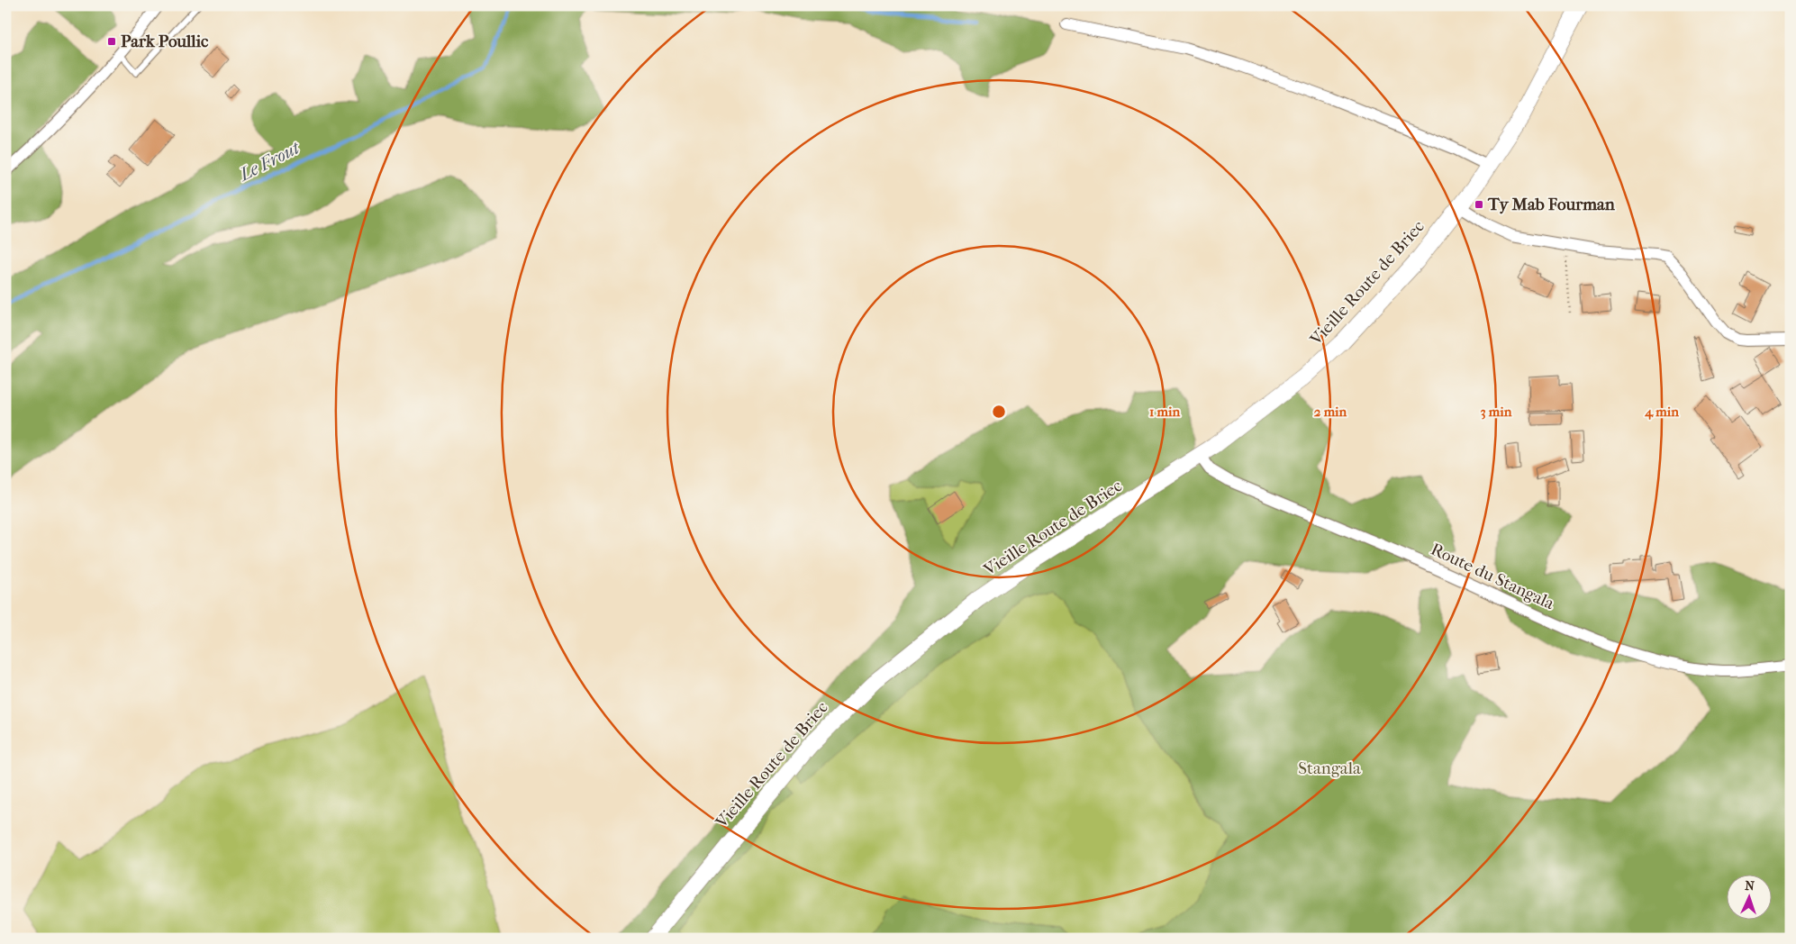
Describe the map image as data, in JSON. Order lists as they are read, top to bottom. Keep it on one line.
{"streets":{"street":["Vieille Route de Briec","Route du Stangala"]},"crossings":[["Vieille Route de Briec","Route du Stangala"]],"water":["Le Frout"],"parks":["Stangala"],"places":{"transit":["Park Poullic","Ty Mab Fourman"]},"north":"top","rings":["1 min","2 min","3 min","4 min"]}
